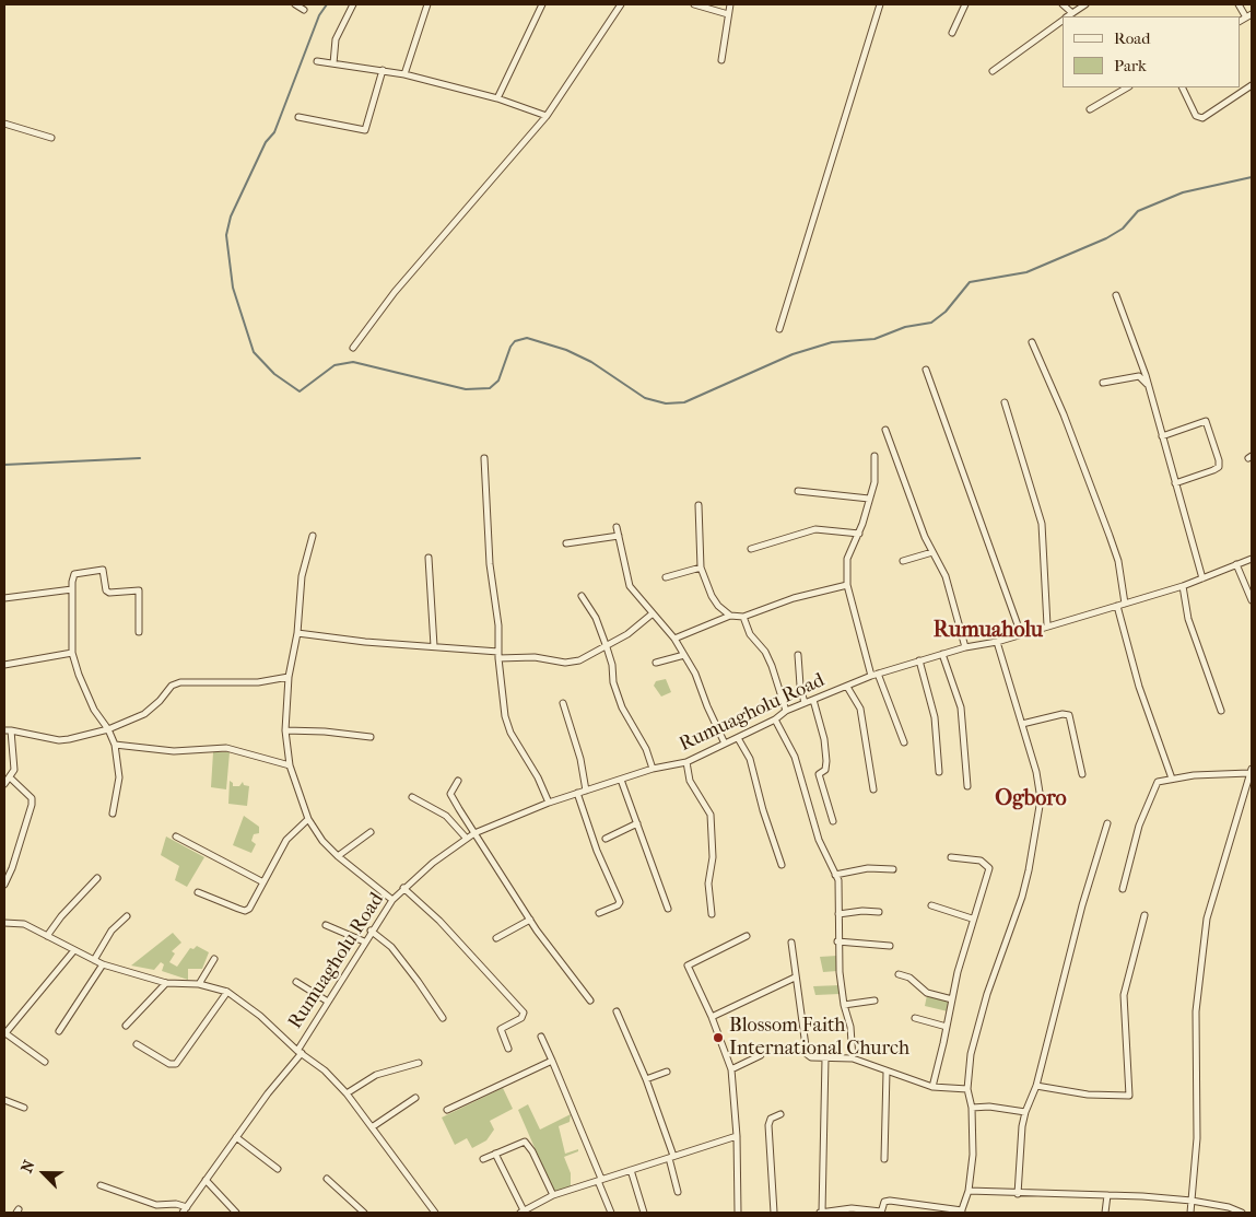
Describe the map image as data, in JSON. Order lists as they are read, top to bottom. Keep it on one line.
{"streets":{"street":["Rumuagholu Road"]},"districts":["Rumuaholu","Ogboro"],"places":["Blossom Faith International Church"],"legend":["Road","Park"],"north":"top left"}
